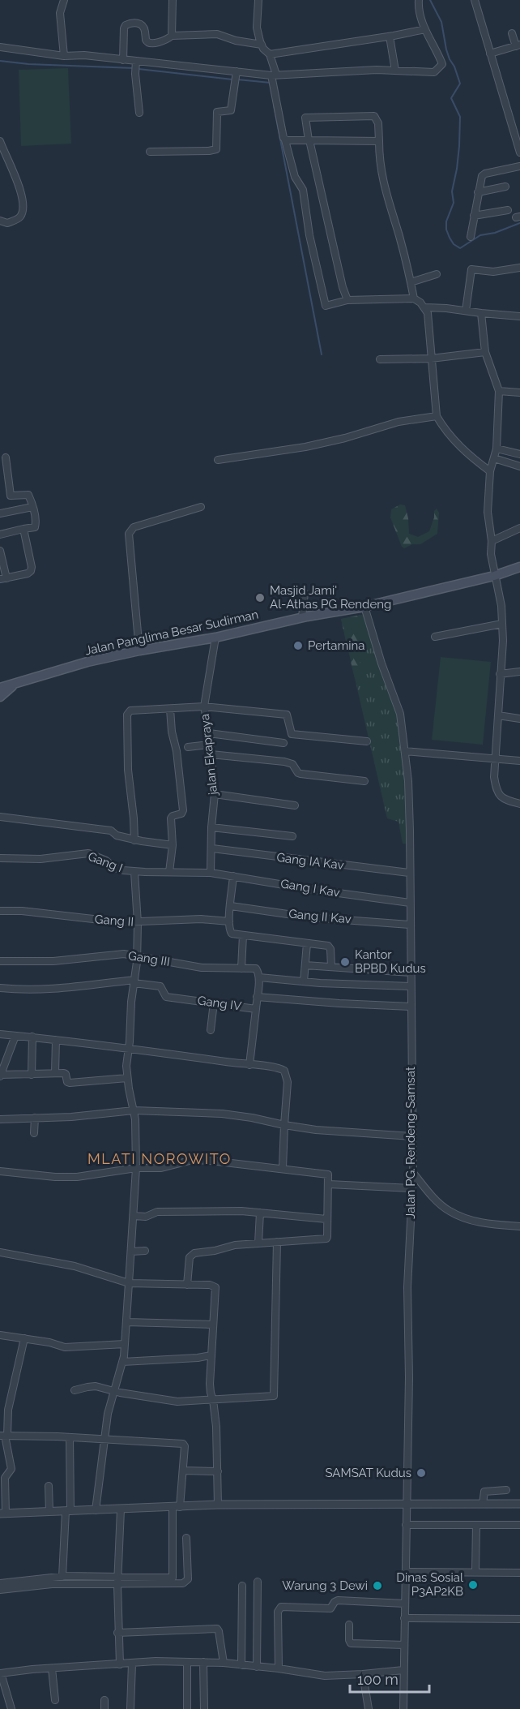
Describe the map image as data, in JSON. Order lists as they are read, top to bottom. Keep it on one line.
{"streets":{"main road":["Jalan Panglima Besar Sudirman"],"street":["jalan Ekapraya","Gang IA Kav","Gang I","Gang I Kav","Gang II Kav","Gang II","Gang III","Gang IV","Jalan PG. Rendeng-Samsat"]},"crossings":[["Jalan Panglima Besar Sudirman","jalan Ekapraya"],["Jalan Panglima Besar Sudirman","Jalan PG. Rendeng-Samsat"],["jalan Ekapraya","Gang IA Kav"],["jalan Ekapraya","Gang I"],["jalan Ekapraya","Gang I Kav"],["Gang IA Kav","Jalan PG. Rendeng-Samsat"],["Gang I","Gang I Kav"],["Gang I Kav","Jalan PG. Rendeng-Samsat"],["Gang II Kav","Jalan PG. Rendeng-Samsat"]],"districts":["MLATI NOROWITO"],"places":["Masjid Jami' Al-Athas PG Rendeng","Pertamina","Kantor BPBD Kudus","SAMSAT Kudus","Dinas Sosial P3AP2KB","Warung 3 Dewi"],"scale_bar":"100 m"}
